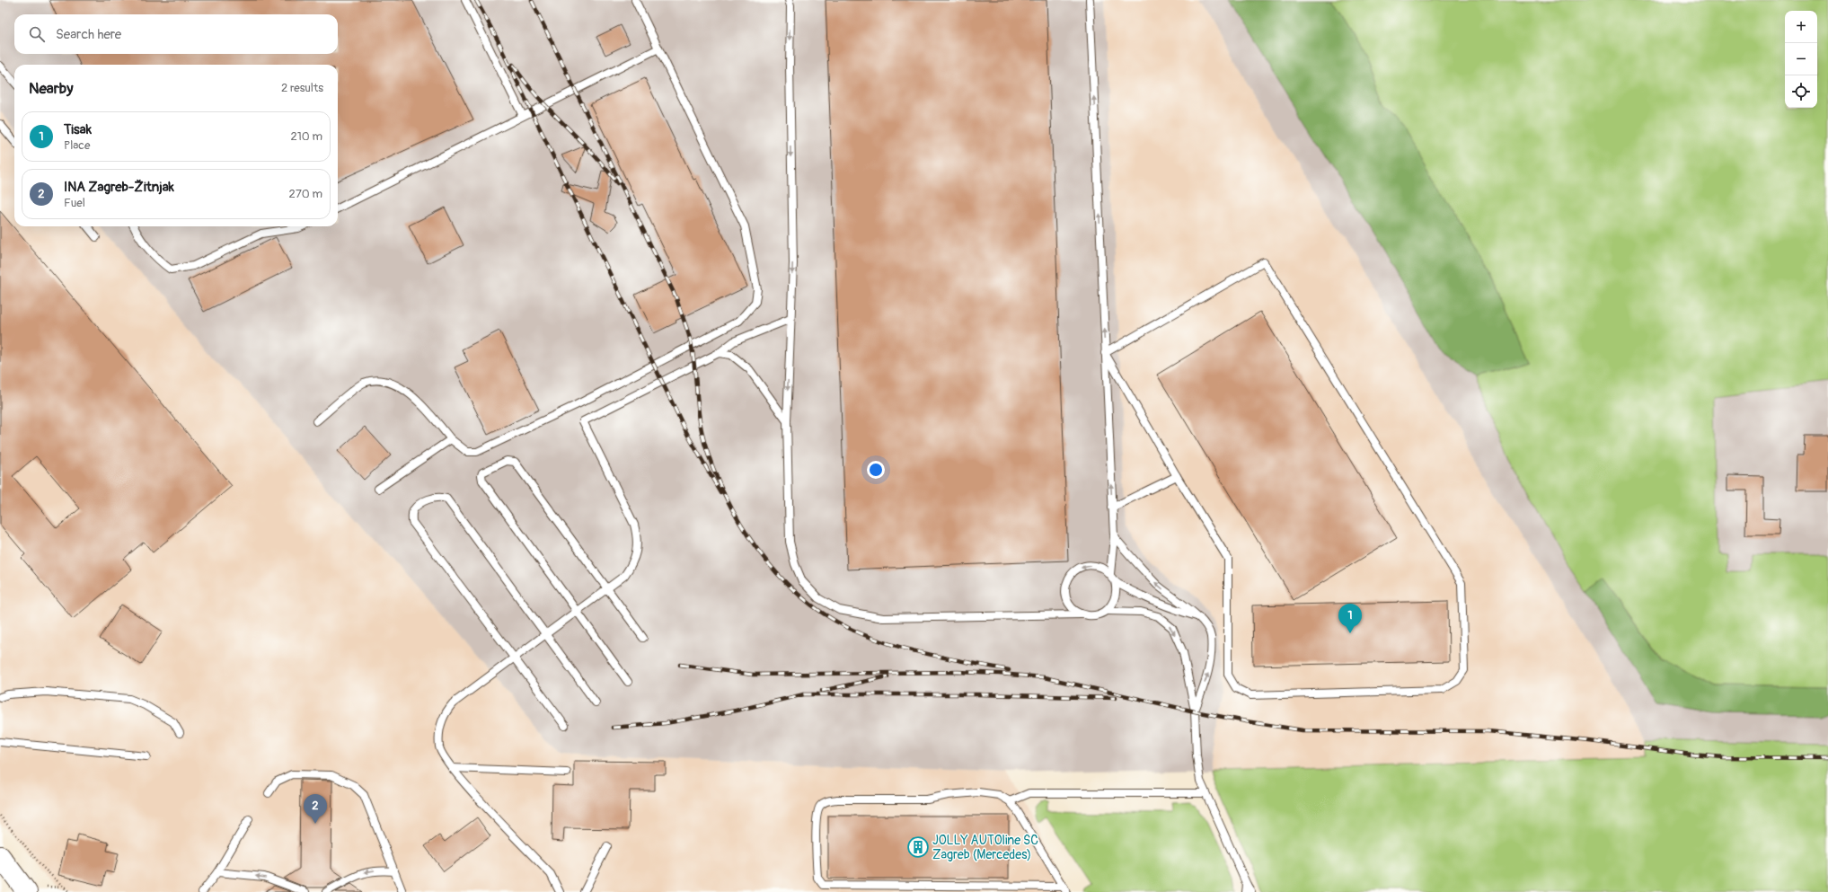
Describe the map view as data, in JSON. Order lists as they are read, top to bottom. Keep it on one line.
{"places":{"building":["JOLLY AUTOline SC Zagreb (Mercedes)"]},"page":{"map_buttons":["+","−"],"search":"Search here","heading":["Nearby","2 results"],"list":[{"mark":"1","name":"Tisak","note":"Place","value":"210 m"},{"mark":"2","name":"INA Zagreb-Žitnjak","note":"Fuel","value":"270 m"}],"pins":["1","2"]}}
